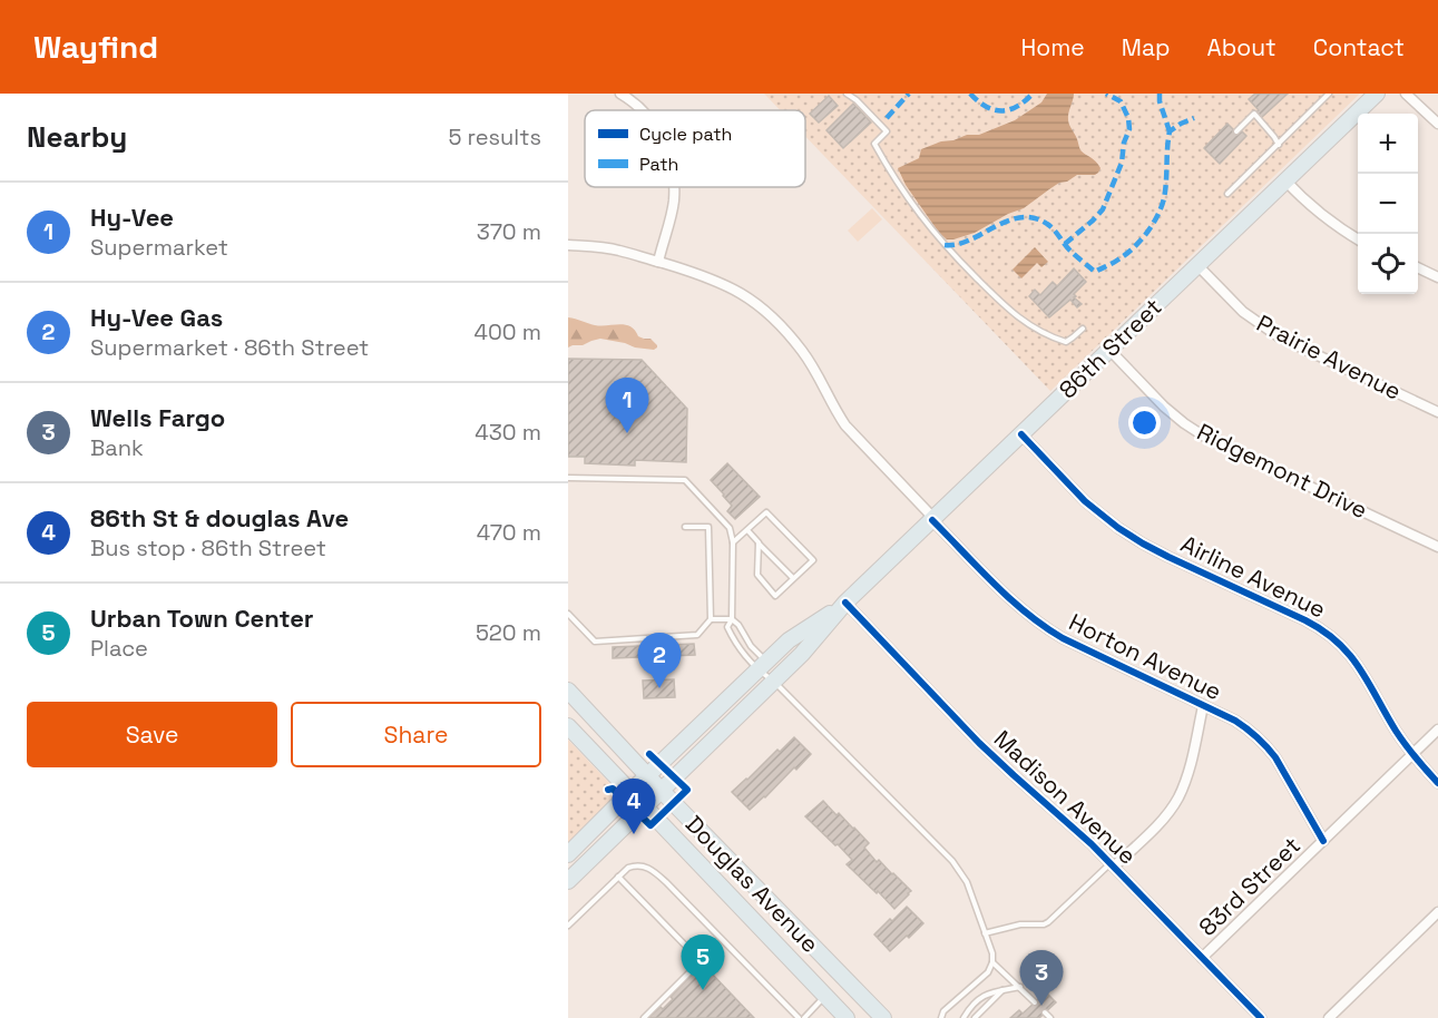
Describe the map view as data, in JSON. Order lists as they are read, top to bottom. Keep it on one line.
{"streets":{"main road":["86th Street","Douglas Avenue"],"street":["Prairie Avenue","Ridgemont Drive","Airline Avenue","Horton Avenue","Madison Avenue","83rd Street"]},"crossings":[["86th Street","Prairie Avenue"],["86th Street","Ridgemont Drive"],["86th Street","Airline Avenue"],["86th Street","Horton Avenue"],["86th Street","Madison Avenue"],["86th Street","Douglas Avenue"],["Airline Avenue","83rd Street"],["Horton Avenue","83rd Street"],["Madison Avenue","83rd Street"]],"legend":["Cycle path","Path"],"page":{"header":"Wayfind","nav":["Home","Map","About","Contact"],"heading":["Nearby","5 results"],"map_buttons":["+","−"],"list":[{"mark":"1","name":"Hy-Vee","note":"Supermarket","value":"370 m"},{"mark":"2","name":"Hy-Vee Gas","note":"Supermarket · 86th Street","value":"400 m"},{"mark":"3","name":"Wells Fargo","note":"Bank","value":"430 m"},{"mark":"4","name":"86th St & douglas Ave","note":"Bus stop · 86th Street","value":"470 m"},{"mark":"5","name":"Urban Town Center","note":"Place","value":"520 m"}],"pins":["1","2","4","5","3"],"buttons":["Save","Share"]}}
